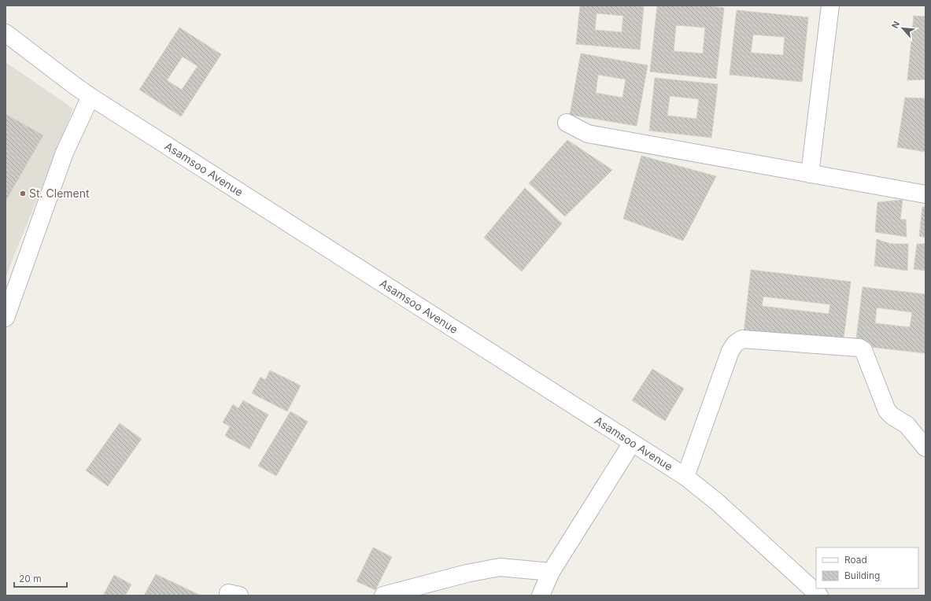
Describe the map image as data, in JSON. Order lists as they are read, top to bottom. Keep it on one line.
{"streets":{"street":["Asamsoo Avenue"]},"places":["St. Clement"],"legend":["Road","Building"],"scale_bar":"20 m","north":"top left"}
